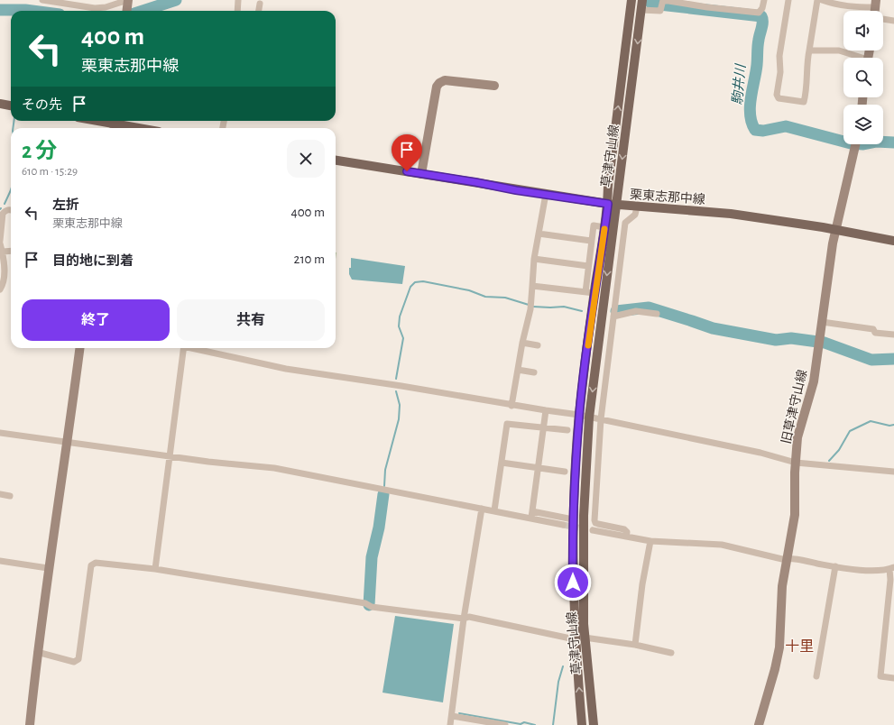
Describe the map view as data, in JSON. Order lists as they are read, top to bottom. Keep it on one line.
{"streets":{"main road":["草津守山線","栗東志那中線"],"street":["旧草津守山線"]},"crossings":[["草津守山線","栗東志那中線"],["栗東志那中線","旧草津守山線"]],"districts":["十里"],"water":["駒井川"],"page":{"turn":["400 m","栗東志那中線"],"then":"その先","heading":["2 分","610 m · 15:29"],"list":[{"name":"左折","note":"栗東志那中線","value":"400 m"},{"name":"目的地に到着","value":"210 m"}],"buttons":["終了","共有"]}}
